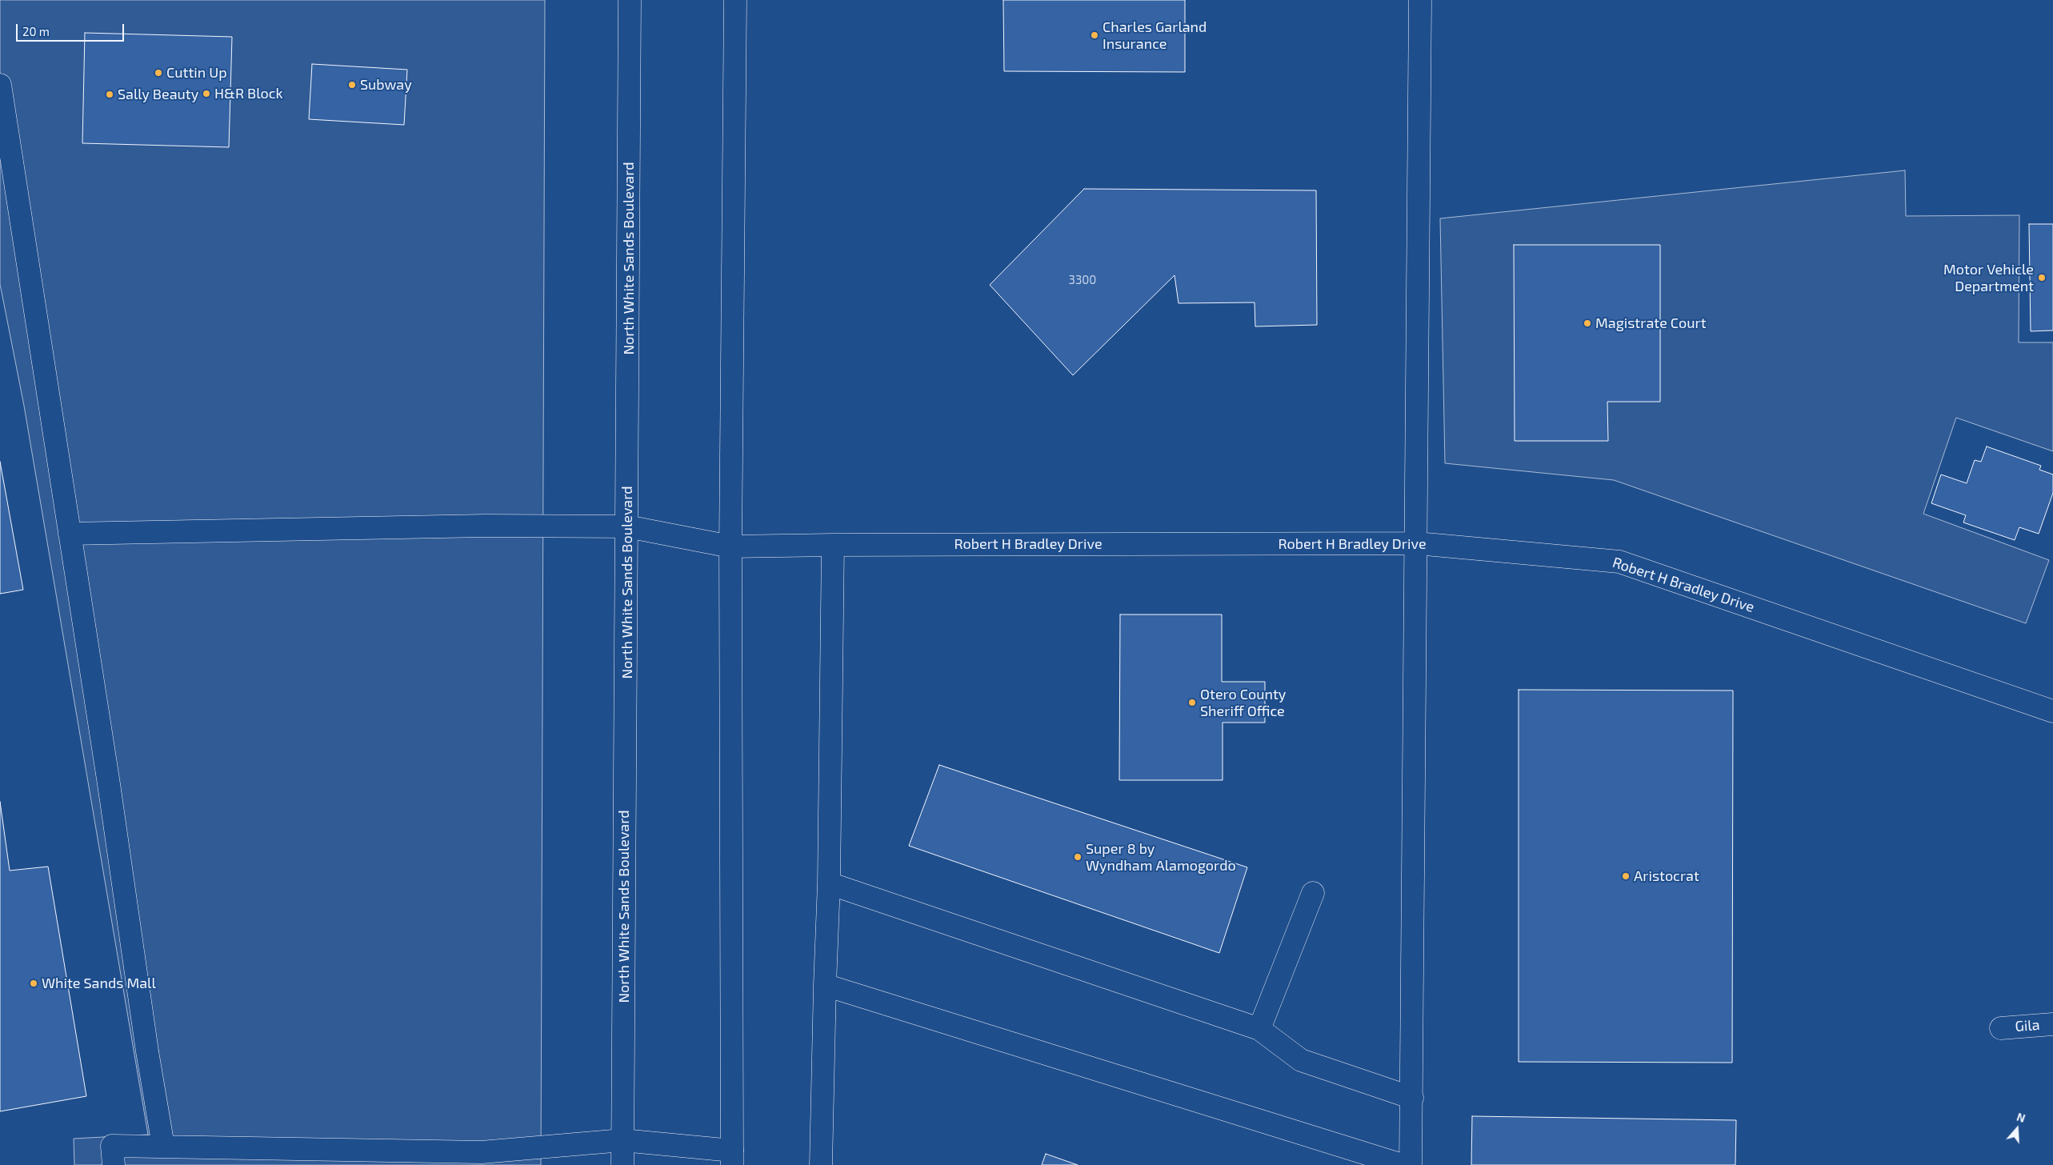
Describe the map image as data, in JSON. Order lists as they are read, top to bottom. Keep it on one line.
{"streets":{"main road":["North White Sands Boulevard","Robert H Bradley Drive","Gila"]},"crossings":[["North White Sands Boulevard","Robert H Bradley Drive"]],"places":["Charles Garland Insurance","Cuttin Up","Subway","H&R Block","Sally Beauty","Motor Vehicle Department","Magistrate Court","Otero County Sheriff Office","Super 8 by Wyndham Alamogordo","Aristocrat","White Sands Mall"],"house_numbers":["3300"],"scale_bar":"20 m","north":"top"}
